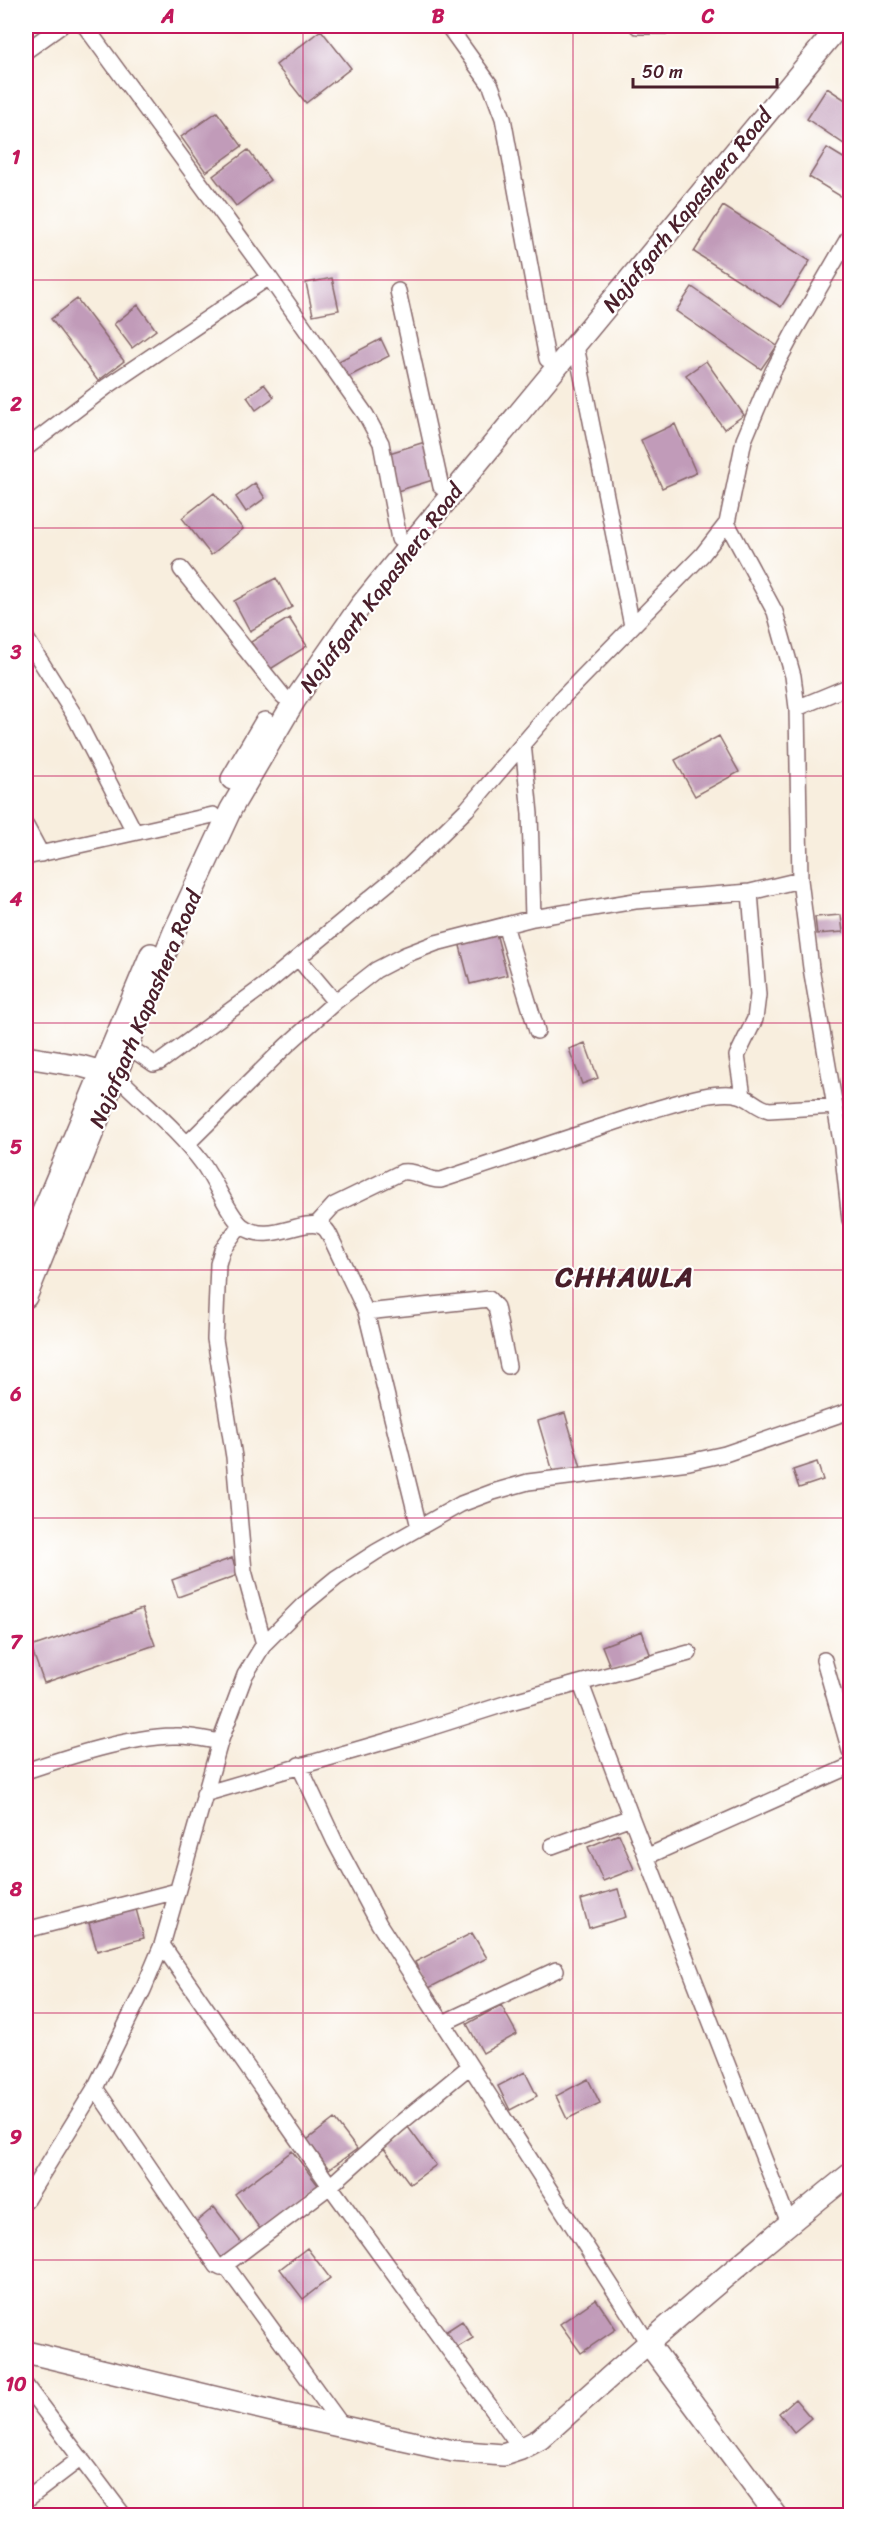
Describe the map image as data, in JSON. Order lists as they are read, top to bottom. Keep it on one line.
{"streets":{"main road":["Najafgarh Kapashera Road"]},"districts":["CHHAWLA"],"scale_bar":"50 m","grid":{"columns":["A","B","C"],"rows":["1","2","3","4","5","6","7","8","9","10"]}}
